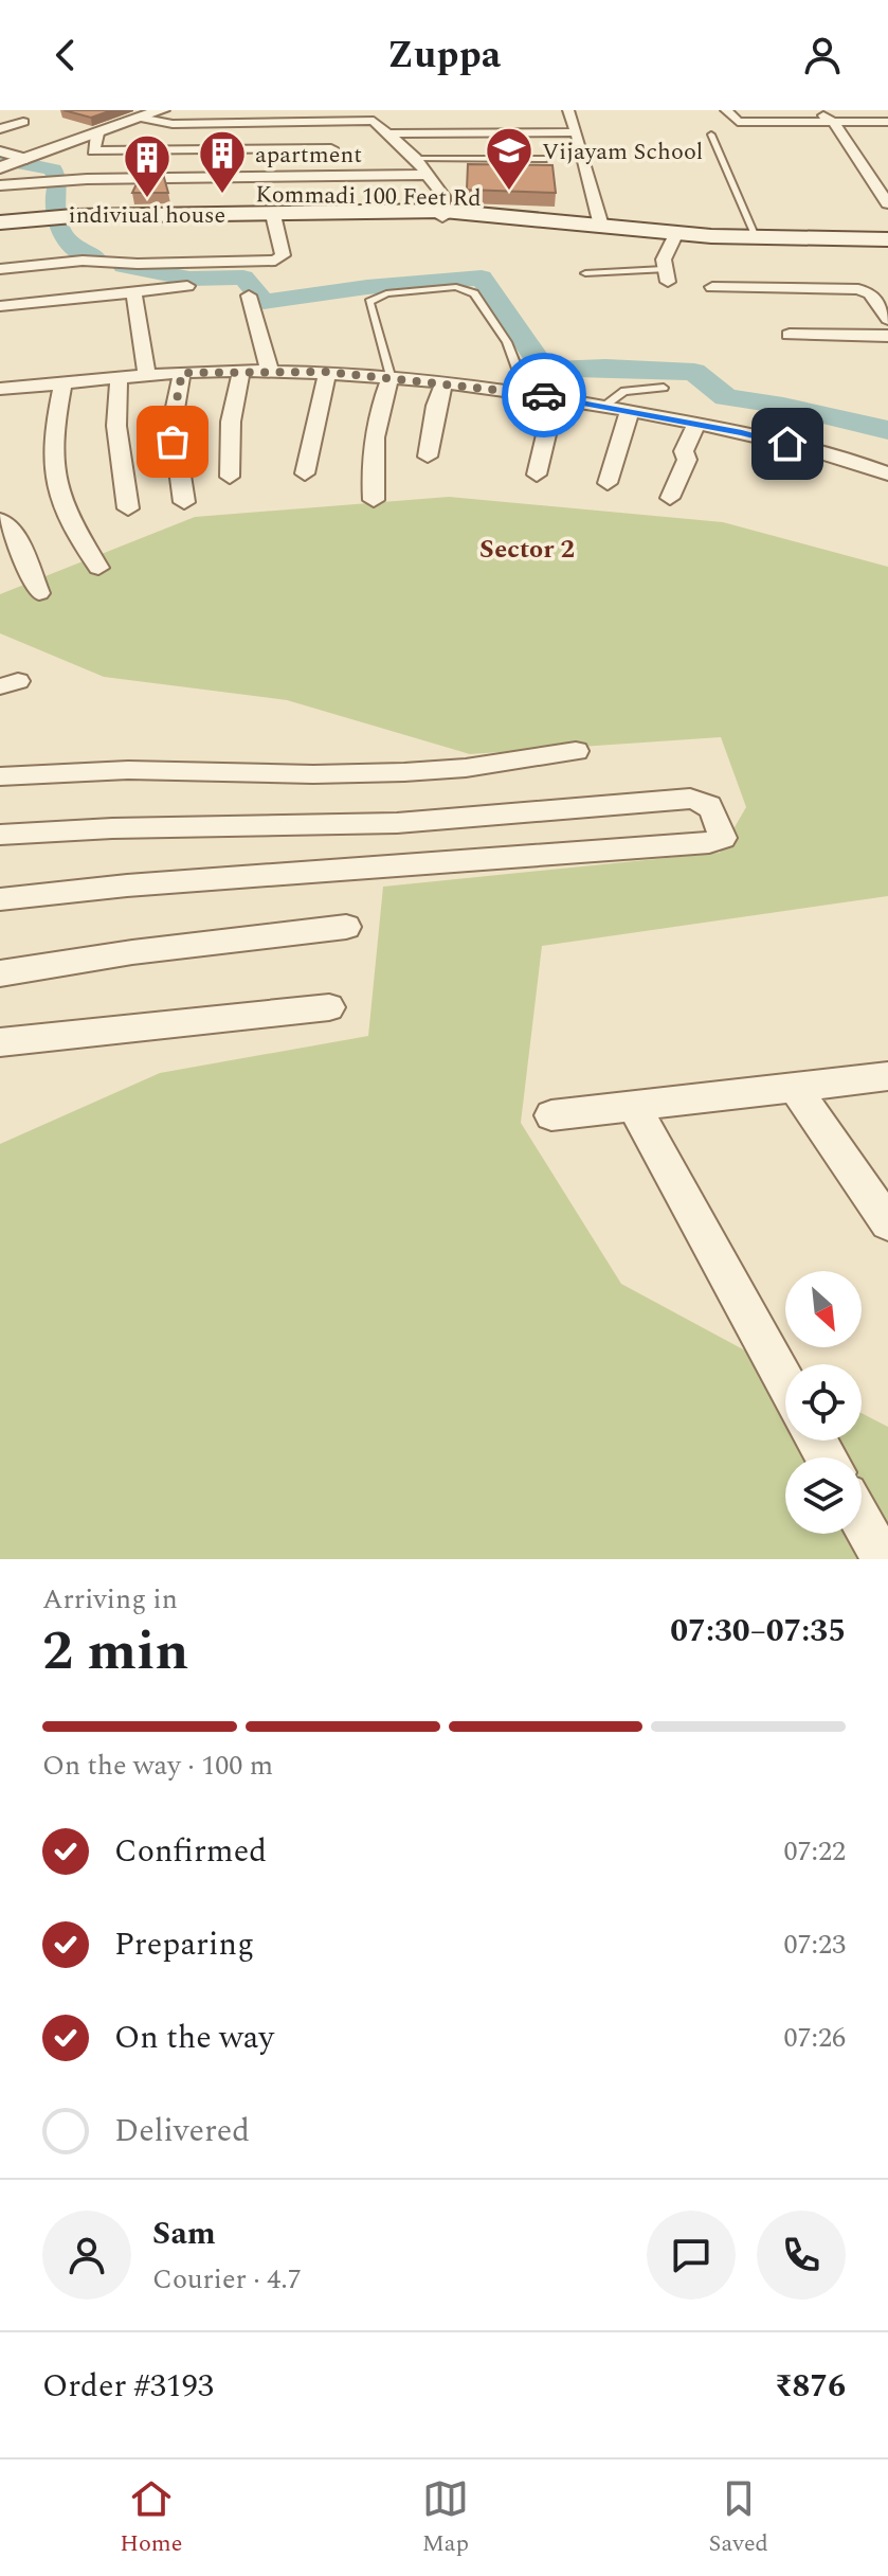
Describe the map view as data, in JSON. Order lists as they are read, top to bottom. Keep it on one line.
{"streets":{"main road":["Kommadi 100 Feet Rd"]},"districts":["Sector 2"],"places":{"school or university":["Vijayam School"],"building":["apartment","indiviual house"]},"north":"bottom right","page":{"header":"Zuppa","heading":["2 min","Arriving in","07:30–07:35"],"panel":["Sam","Courier · 4.7","Order #3193","₹876"],"bar":"On the way · 100 m","list":[["Confirmed","07:22"],["Preparing","07:23"],["On the way","07:26"],"Delivered"],"tabs":["Home","Map","Saved"]}}
